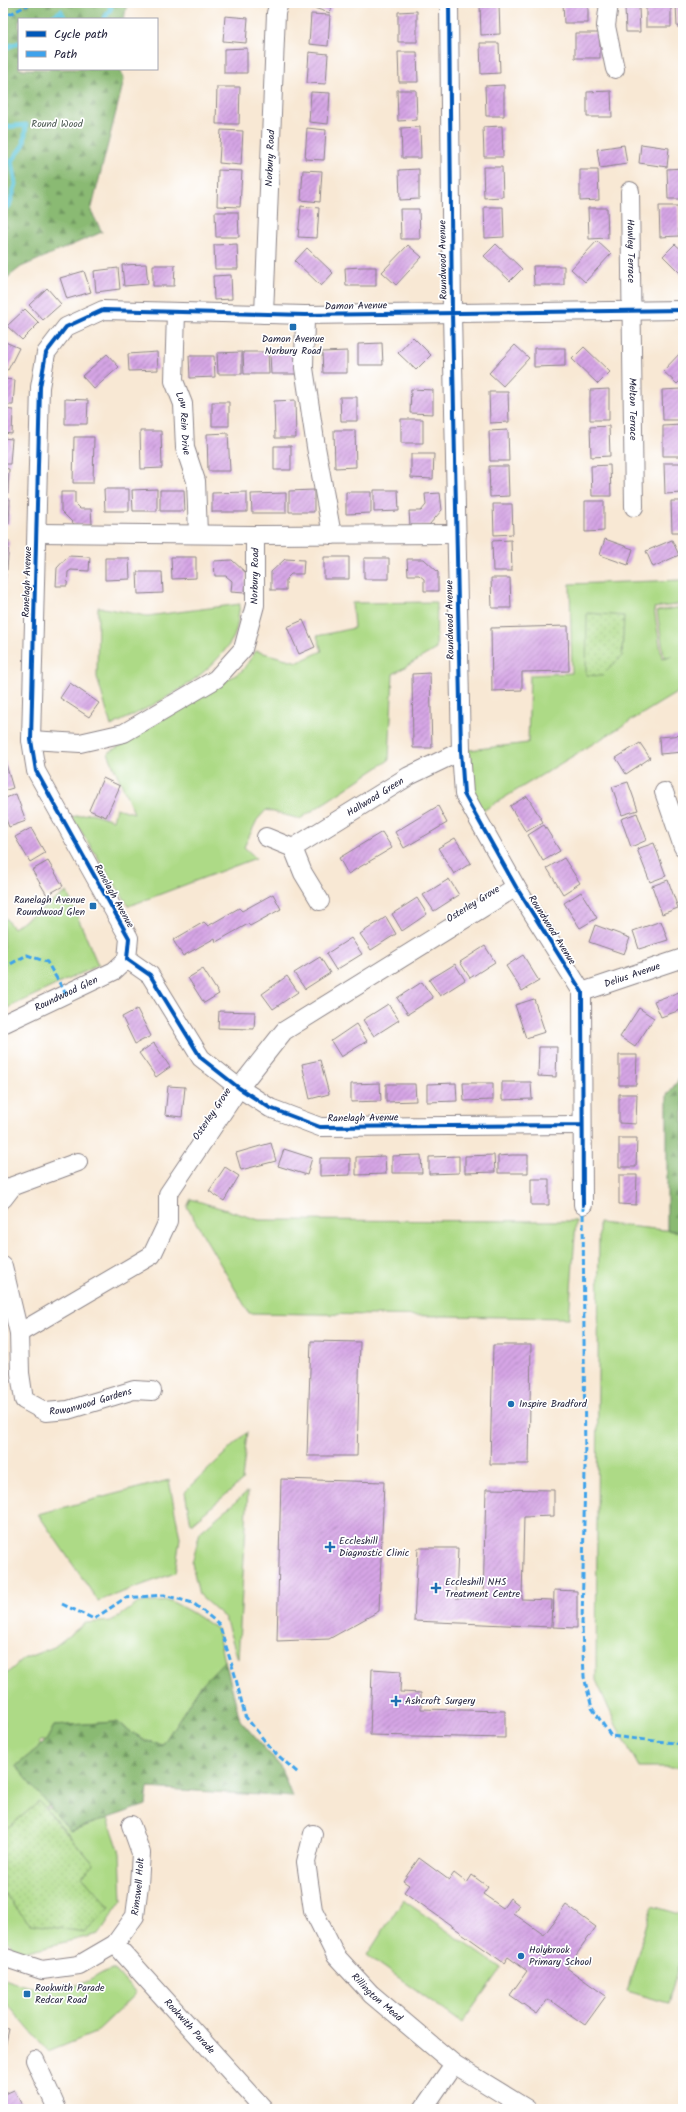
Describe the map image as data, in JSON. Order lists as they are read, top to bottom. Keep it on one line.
{"streets":{"street":["Norbury Road","Hawley Terrace","Roundwood Avenue","Damon Avenue","Melton Terrace","Low Rein Drive","Ranelagh Avenue","Hallwood Green","Osterley Grove","Delius Avenue","Roundwood Glen","Rowanwood Gardens","Rimswell Holt","Rillington Mead","Rookwith Parade"]},"crossings":[["Norbury Road","Roundwood Avenue"],["Norbury Road","Damon Avenue"],["Norbury Road","Ranelagh Avenue"],["Hawley Terrace","Damon Avenue"],["Hawley Terrace","Melton Terrace"],["Roundwood Avenue","Damon Avenue"],["Roundwood Avenue","Hallwood Green"],["Roundwood Avenue","Osterley Grove"],["Roundwood Avenue","Delius Avenue"],["Damon Avenue","Melton Terrace"],["Damon Avenue","Low Rein Drive"],["Damon Avenue","Ranelagh Avenue"],["Low Rein Drive","Ranelagh Avenue"],["Ranelagh Avenue","Osterley Grove"],["Ranelagh Avenue","Roundwood Glen"],["Osterley Grove","Rowanwood Gardens"],["Rimswell Holt","Rookwith Parade"]],"parks":["Round Wood"],"places":{"transit":["Damon Avenue Norbury Road","Ranelagh Avenue Roundwood Glen","Rookwith Parade Redcar Road"],"other":["Inspire Bradford","Holybrook Primary School"],"health":["Eccleshill Diagnostic Clinic","Eccleshill NHS Treatment Centre","Ashcroft Surgery"]},"legend":["Cycle path","Path"]}
